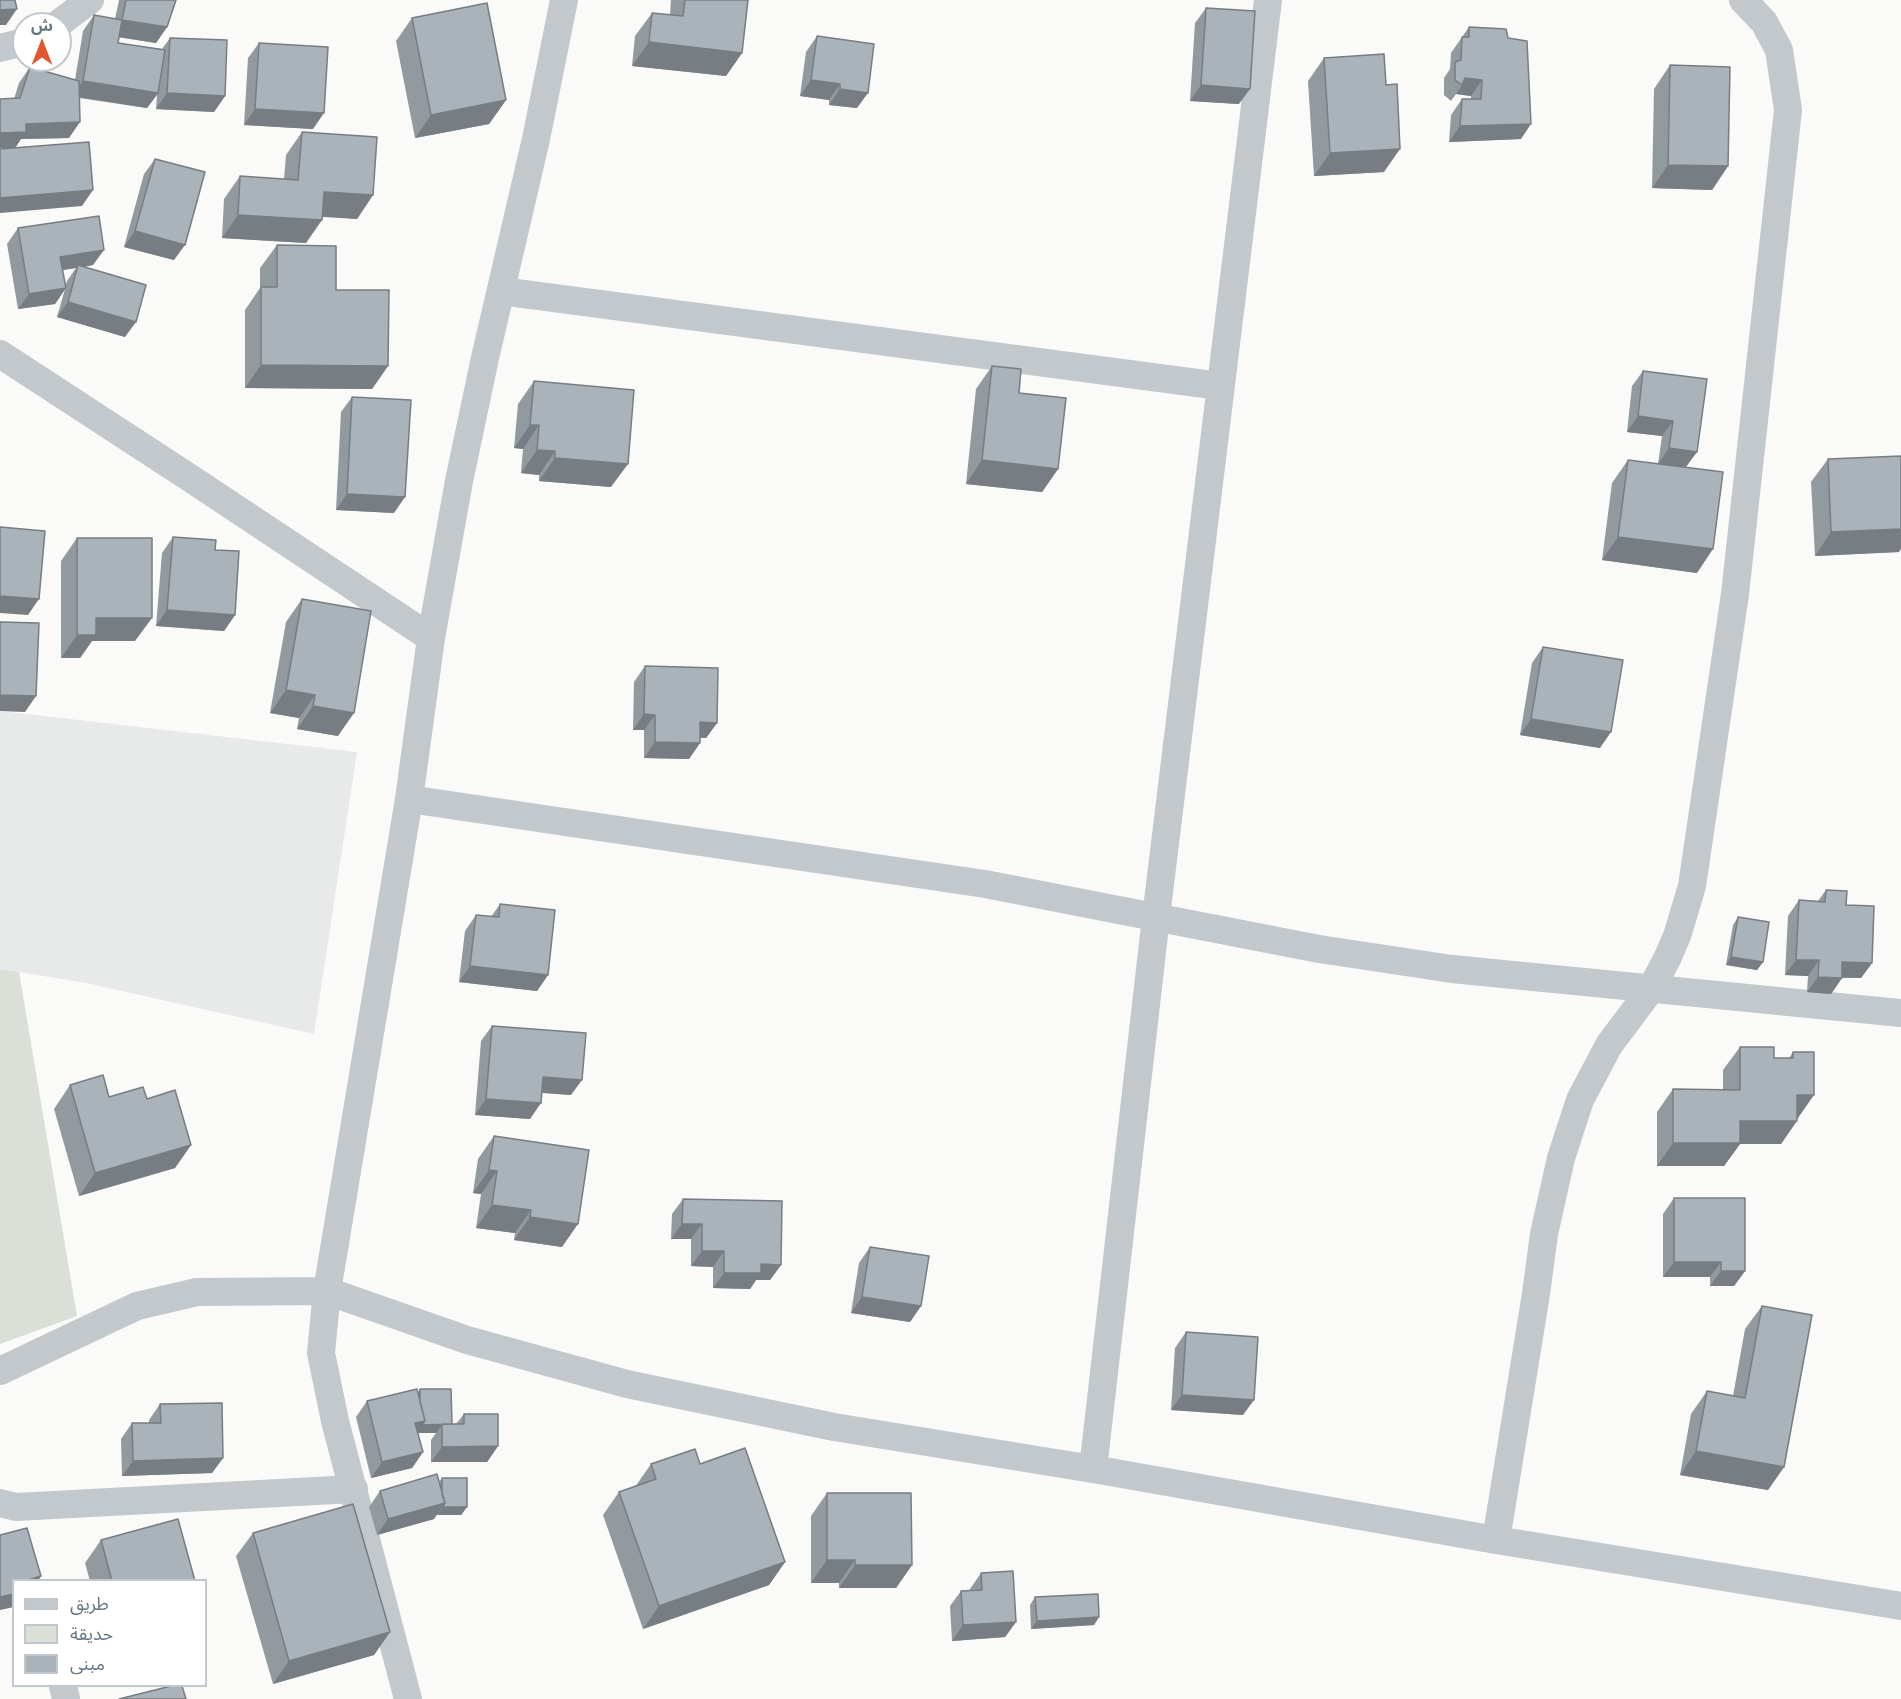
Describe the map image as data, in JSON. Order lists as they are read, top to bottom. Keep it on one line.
{"legend":["طريق","حديقة","مبنى"],"north":"top"}
